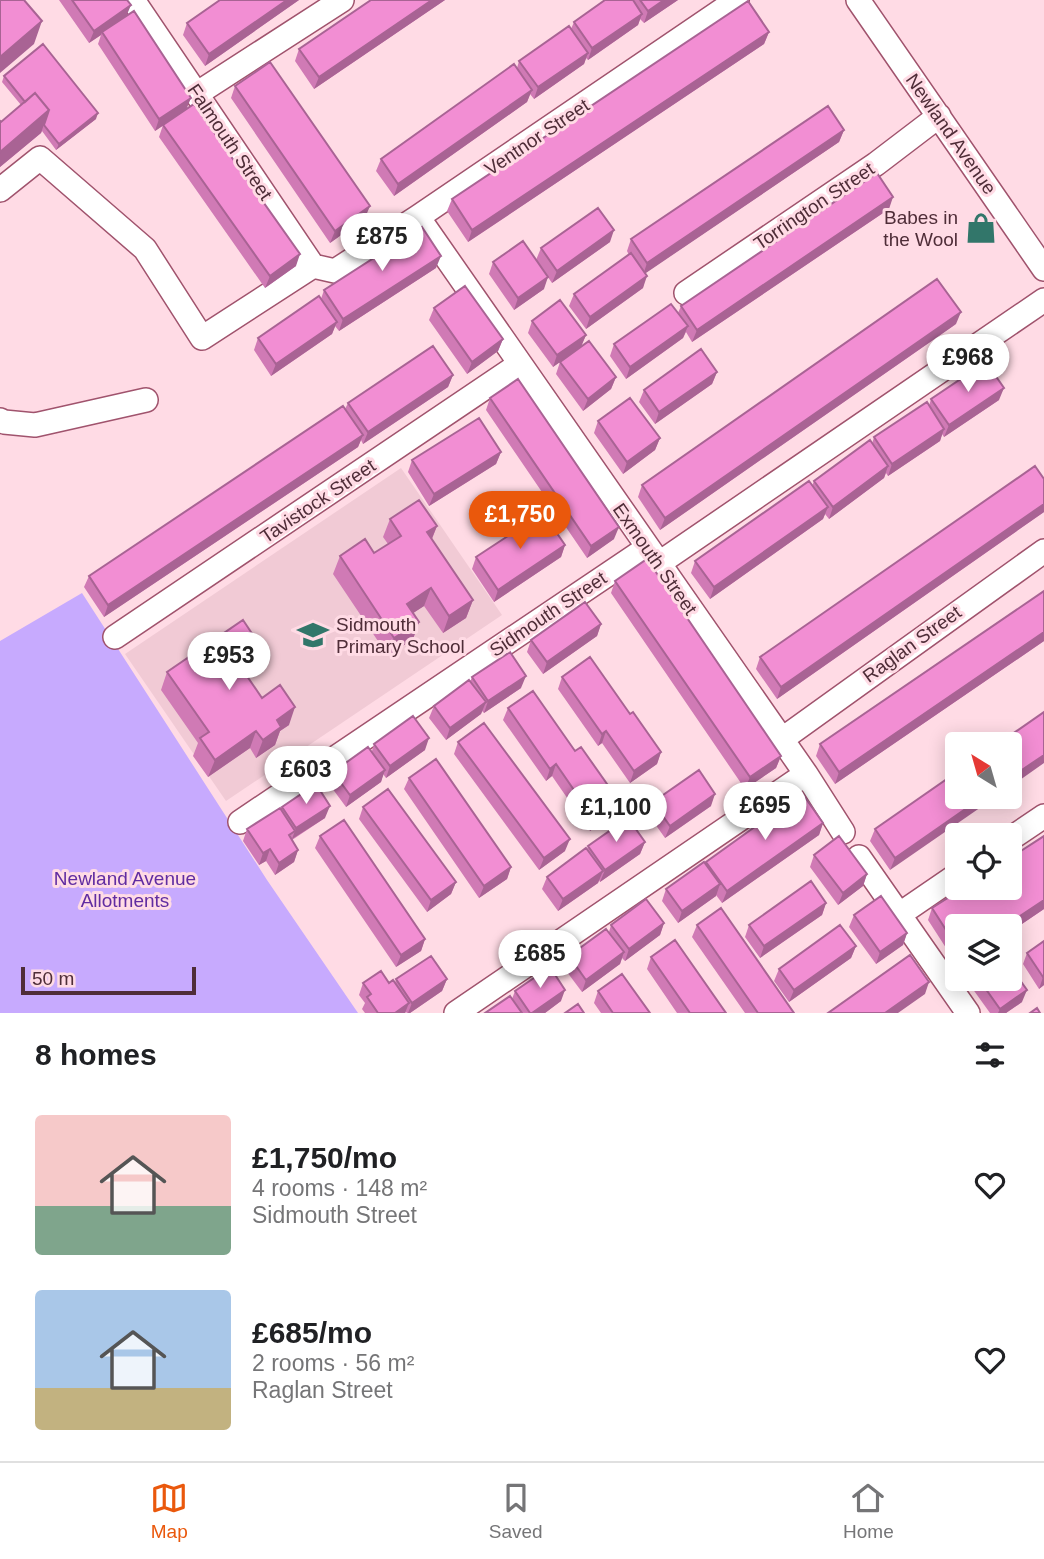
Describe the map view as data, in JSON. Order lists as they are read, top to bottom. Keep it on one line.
{"streets":{"street":["Newland Avenue","Ventnor Street","Falmouth Street","Torrington Street","Tavistock Street","Exmouth Street","Sidmouth Street","Raglan Street"]},"crossings":[["Newland Avenue","Torrington Street"],["Ventnor Street","Falmouth Street"],["Ventnor Street","Exmouth Street"],["Tavistock Street","Exmouth Street"],["Exmouth Street","Sidmouth Street"],["Exmouth Street","Raglan Street"]],"parks":["Newland Avenue Allotments"],"places":{"shop":["Babes in the Wool"],"school or university":["Sidmouth Primary School"]},"scale_bar":"50 m","north":"top left","page":{"price":["£875","£968","£1,750","£953","£603","£695","£1,100","£685"],"scale":"50 m","heading":"8 homes","list":[{"name":"£1,750/mo","note":"4 rooms · 148 m² · Sidmouth Street"},{"name":"£685/mo","note":"2 rooms · 56 m² · Raglan Street"}],"tabs":["Map","Saved","Home"]}}
